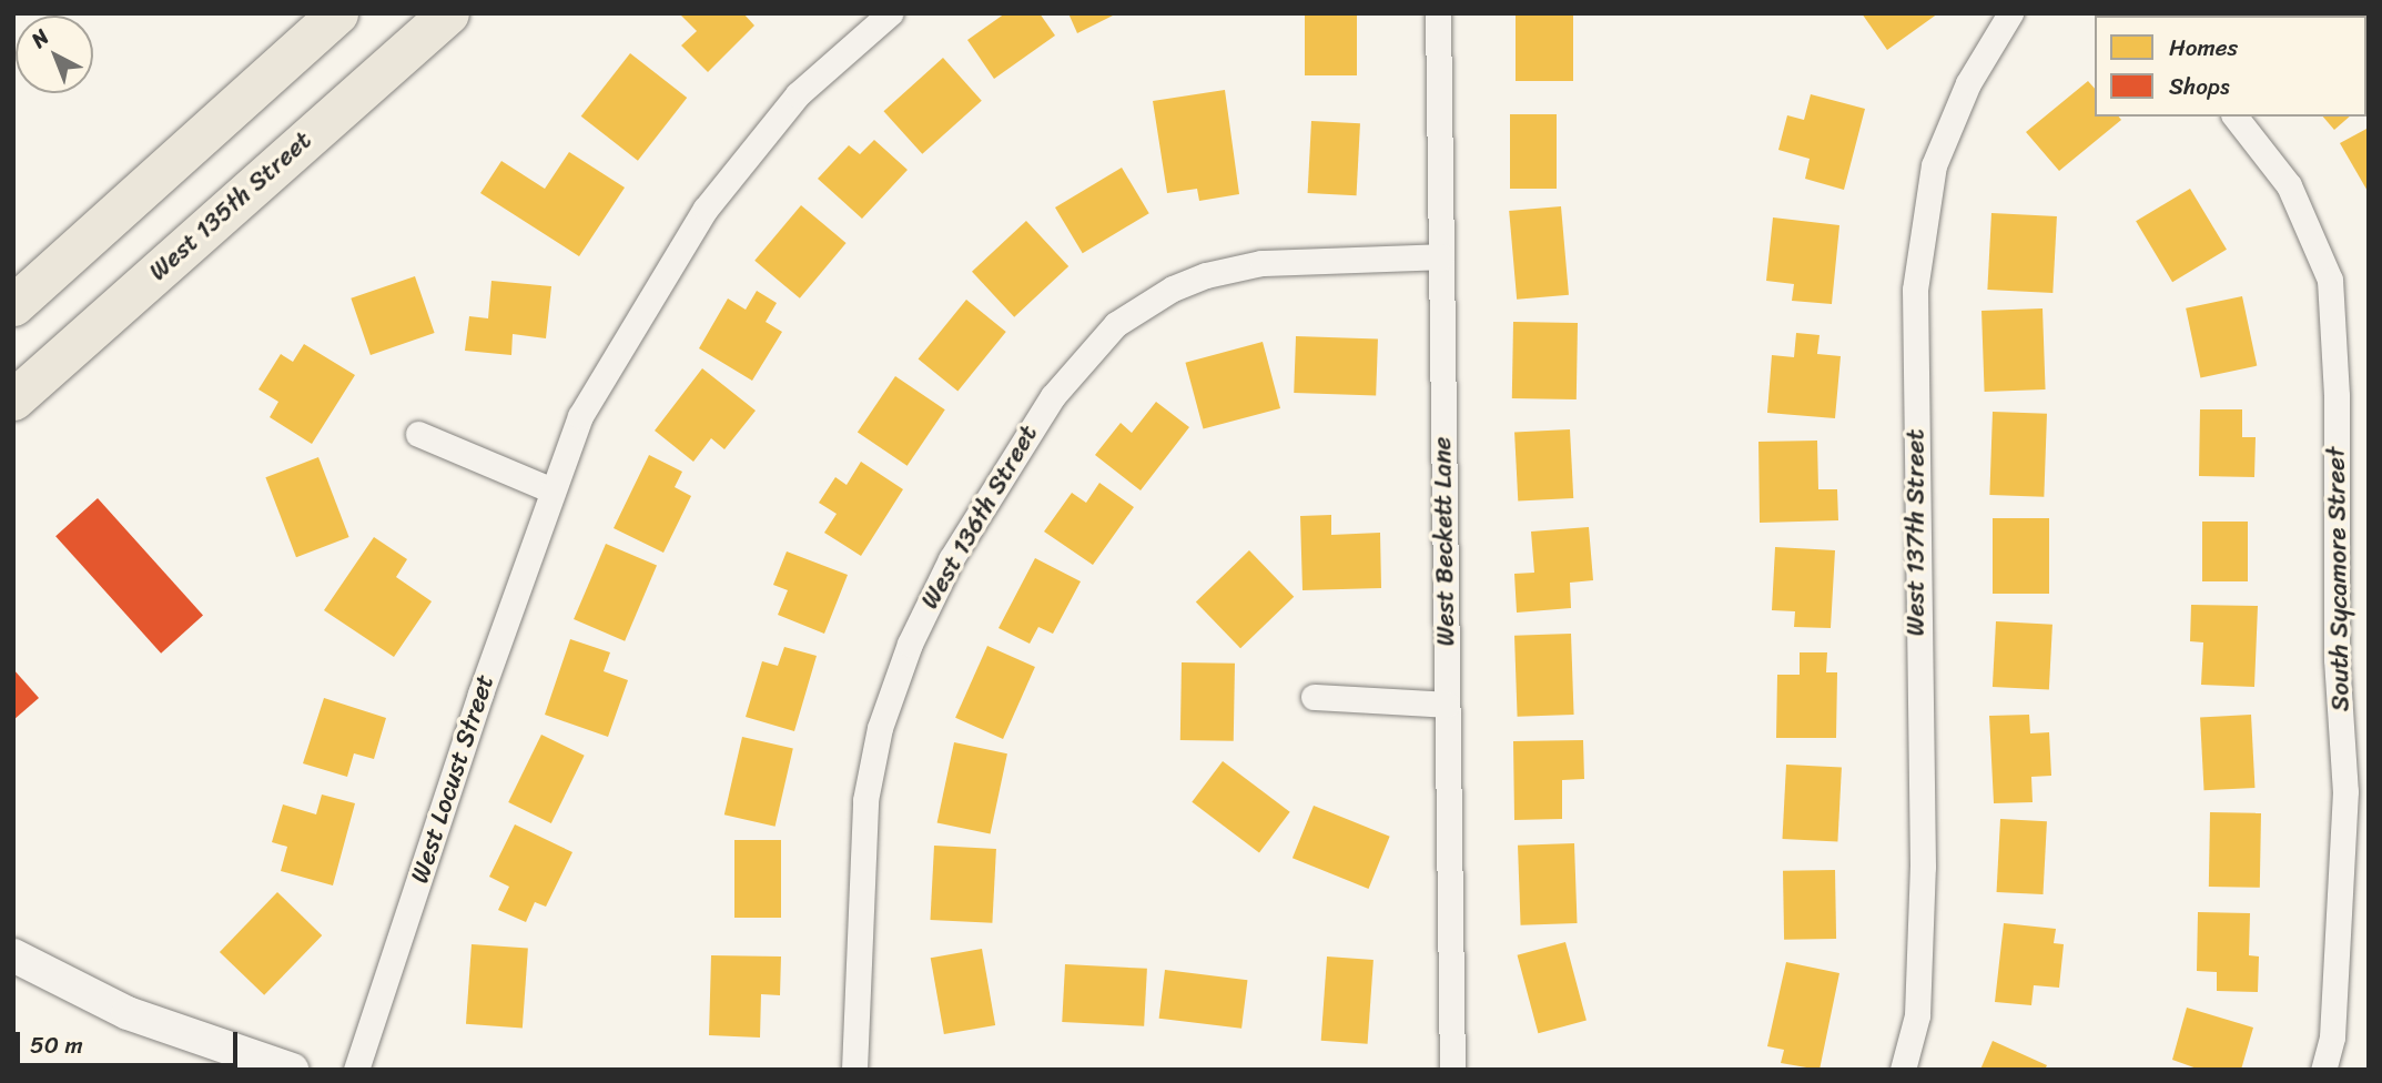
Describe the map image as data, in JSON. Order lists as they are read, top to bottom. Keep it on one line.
{"streets":{"main road":["West 135th Street"],"street":["West 136th Street","West 137th Street","West Beckett Lane","South Sycamore Street","West Locust Street"]},"crossings":[["West 136th Street","West Beckett Lane"]],"legend":["Homes","Shops"],"scale_bar":"50 m","north":"top left"}
